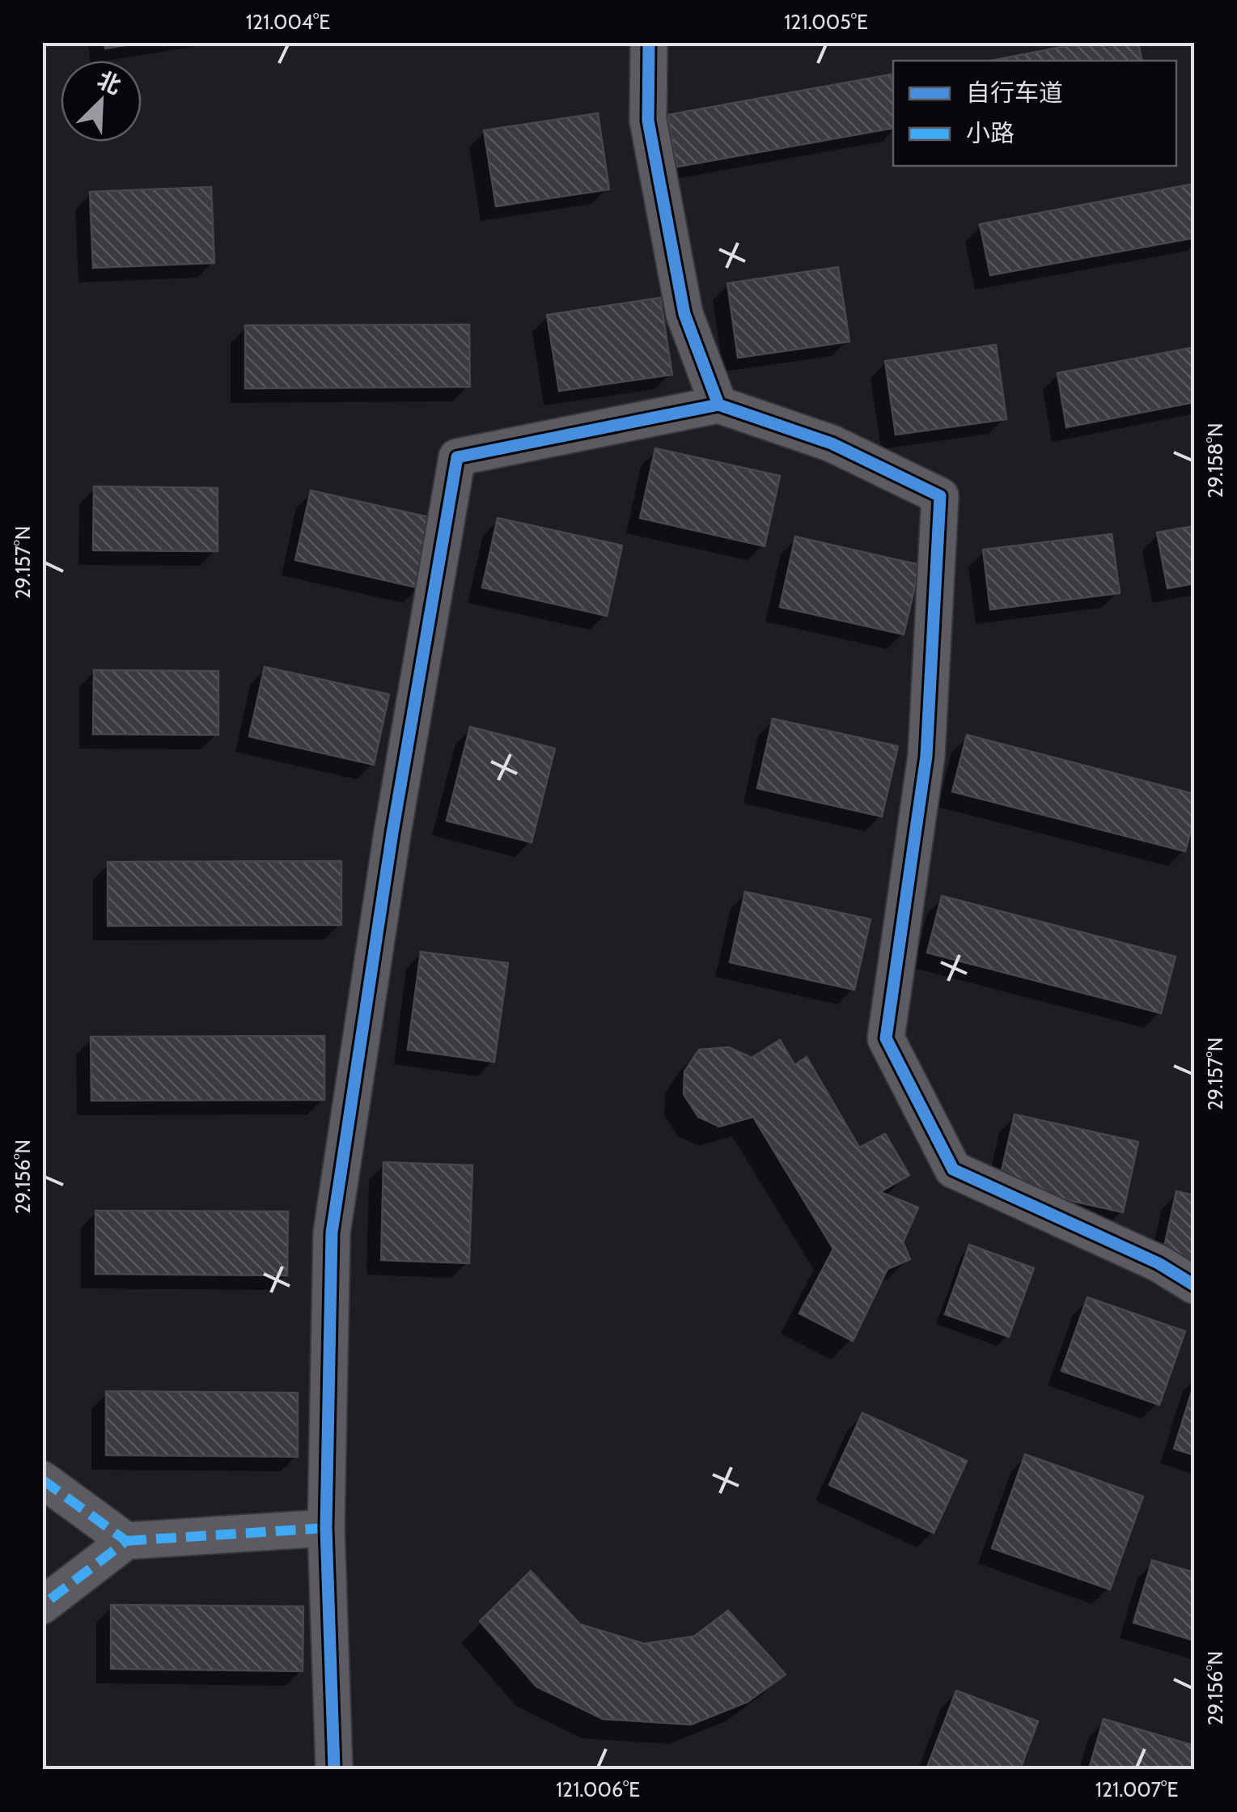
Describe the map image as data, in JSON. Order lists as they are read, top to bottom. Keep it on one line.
{"legend":["自行车道","小路"],"north":"top right","coordinates":["121.004°E","121.005°E","29.158°N","29.157°N","29.156°N","121.006°E","121.007°E"]}
